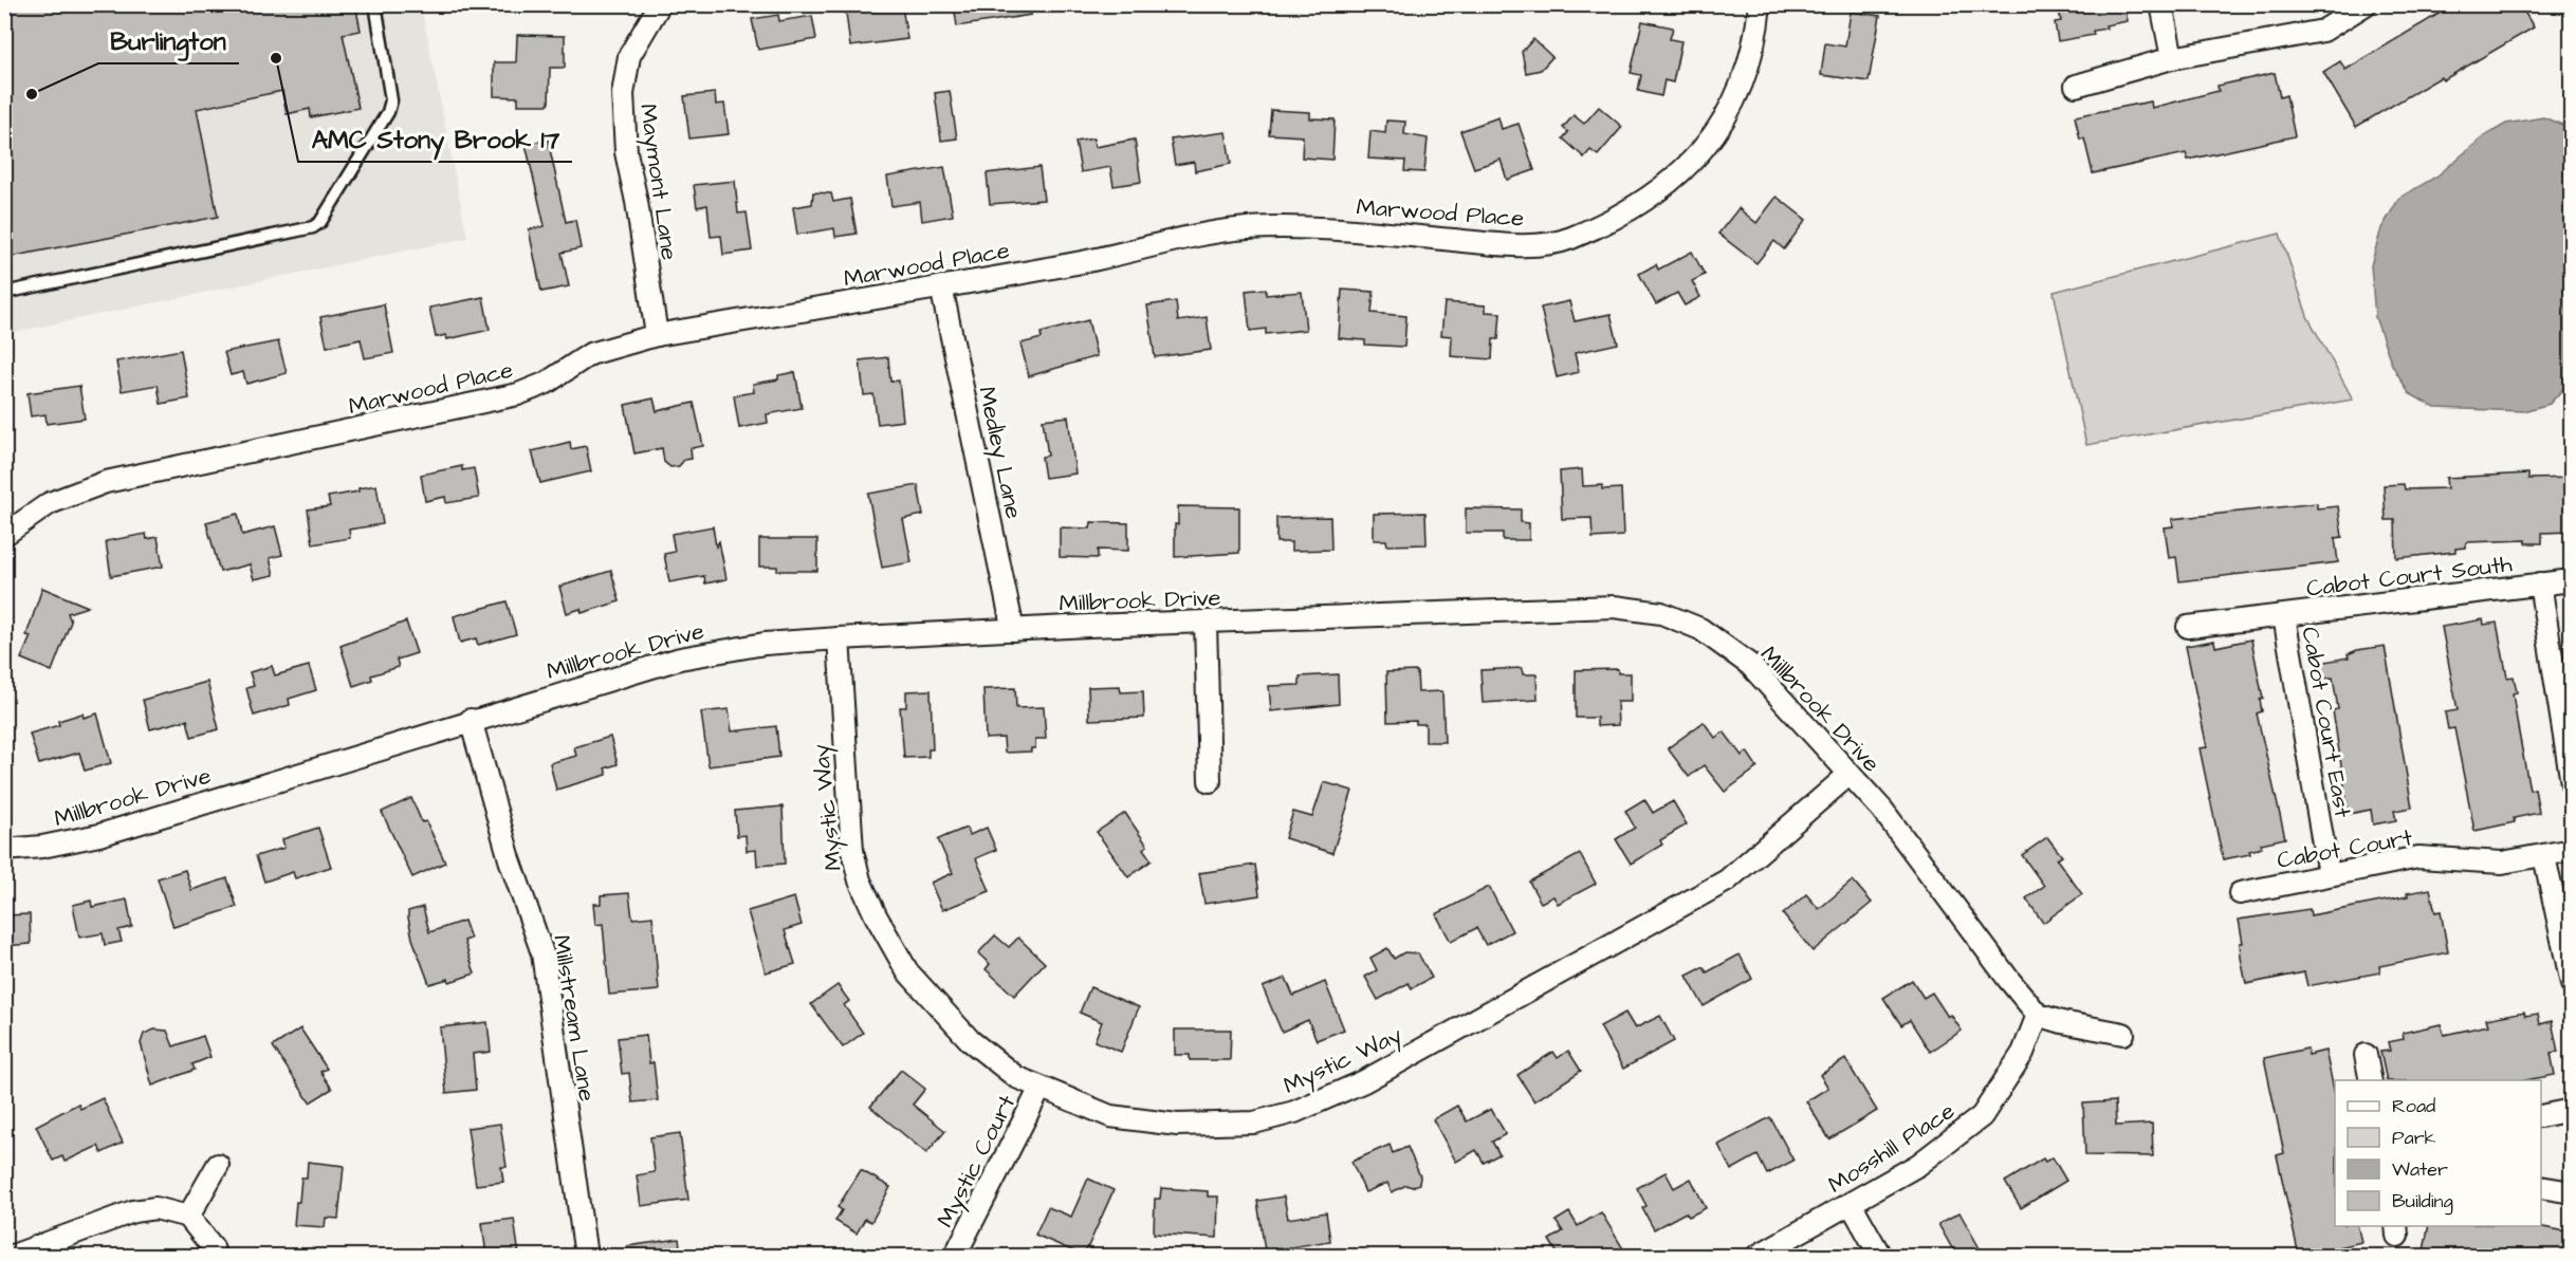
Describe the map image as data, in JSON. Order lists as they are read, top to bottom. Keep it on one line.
{"streets":{"street":["Maymont Lane","Marwood Place","Medley Lane","Cabot Court South","Millbrook Drive","Cabot Court East","Mystic Way","Cabot Court","Millstream Lane","Mosshill Place","Mystic Court"]},"crossings":[["Maymont Lane","Marwood Place"],["Marwood Place","Medley Lane"],["Medley Lane","Millbrook Drive"],["Cabot Court South","Cabot Court East"],["Millbrook Drive","Mystic Way"],["Millbrook Drive","Millstream Lane"],["Millbrook Drive","Mosshill Place"],["Cabot Court East","Cabot Court"],["Mystic Way","Mystic Court"]],"places":["AMC Stony Brook 17","Burlington"],"legend":["Road","Park","Water","Building"]}
